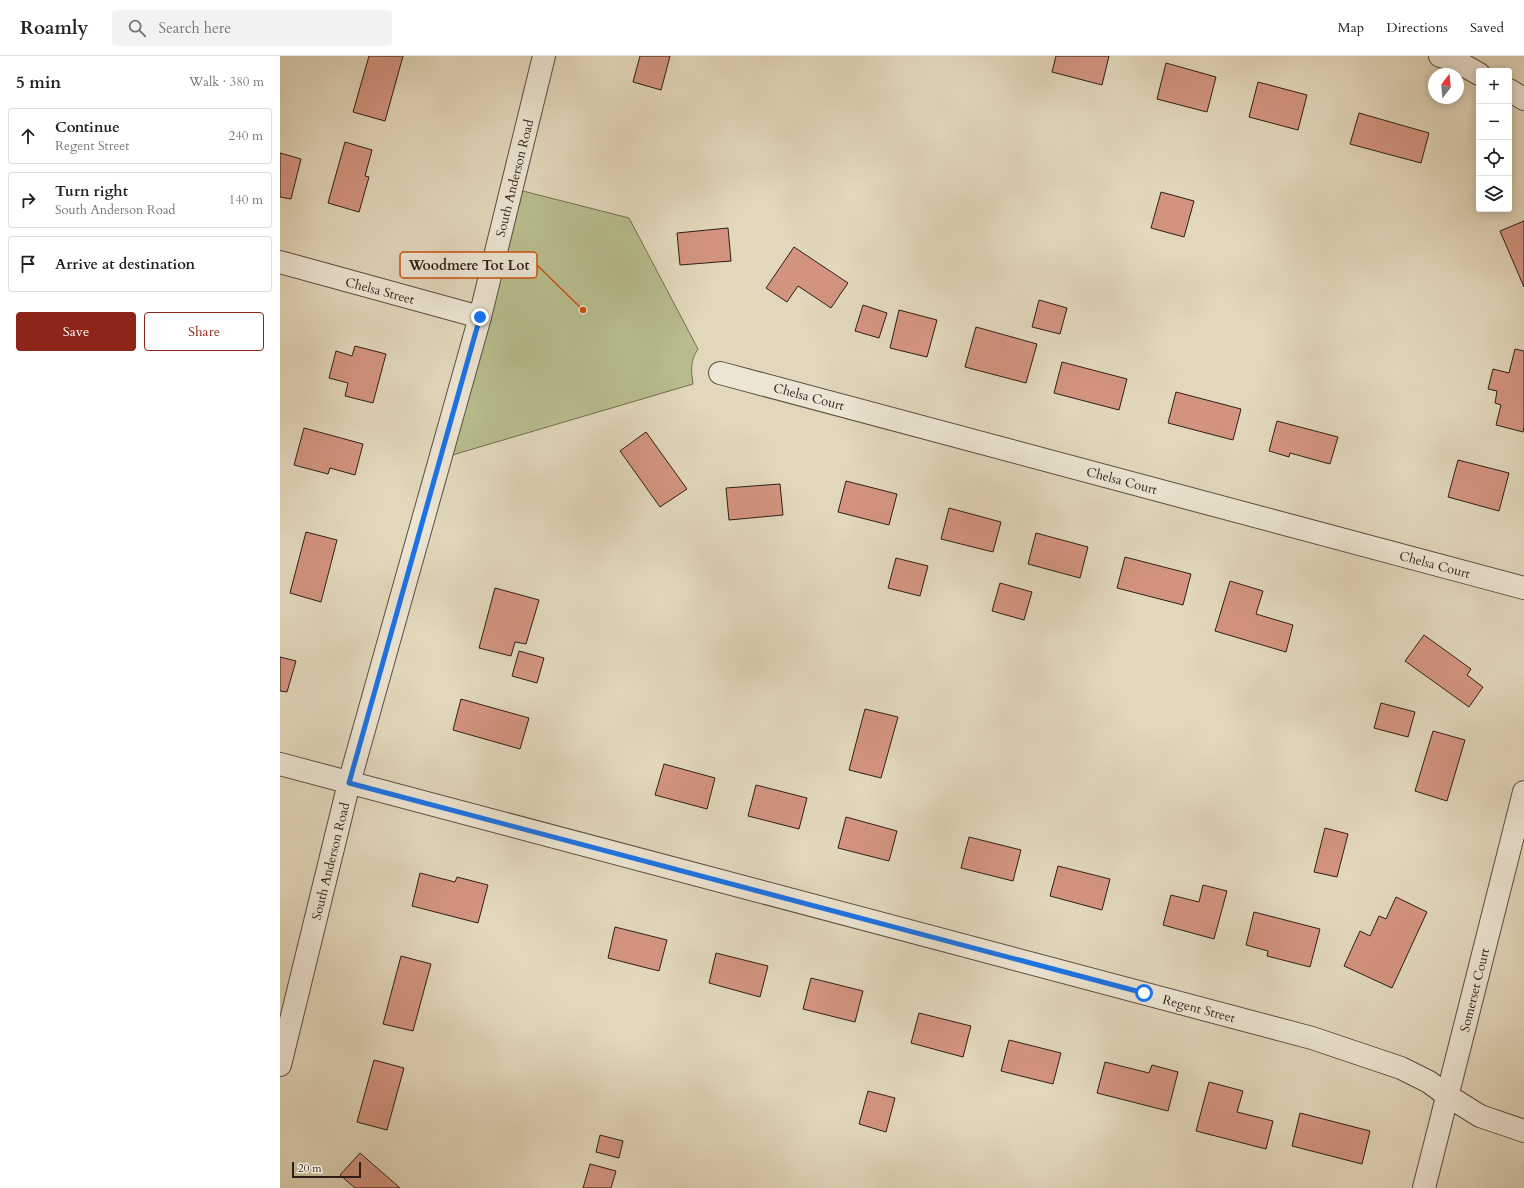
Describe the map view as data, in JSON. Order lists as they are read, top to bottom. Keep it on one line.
{"streets":{"street":["South Anderson Road","Chelsa Street","Chelsa Court","Somerset Court","Regent Street"]},"crossings":[["South Anderson Road","Chelsa Street"],["South Anderson Road","Regent Street"],["Somerset Court","Regent Street"]],"places":["Woodmere Tot Lot"],"scale_bar":"20 m","north":"top","page":{"header":"Roamly","search":"Search here","nav":["Map","Directions","Saved"],"heading":["5 min","Walk · 380 m"],"map_buttons":["+","−"],"list":[["Continue","Regent Street","240 m"],["Turn right","South Anderson Road","140 m"],"Arrive at destination"],"buttons":["Save","Share"],"scale":"20 m"}}
